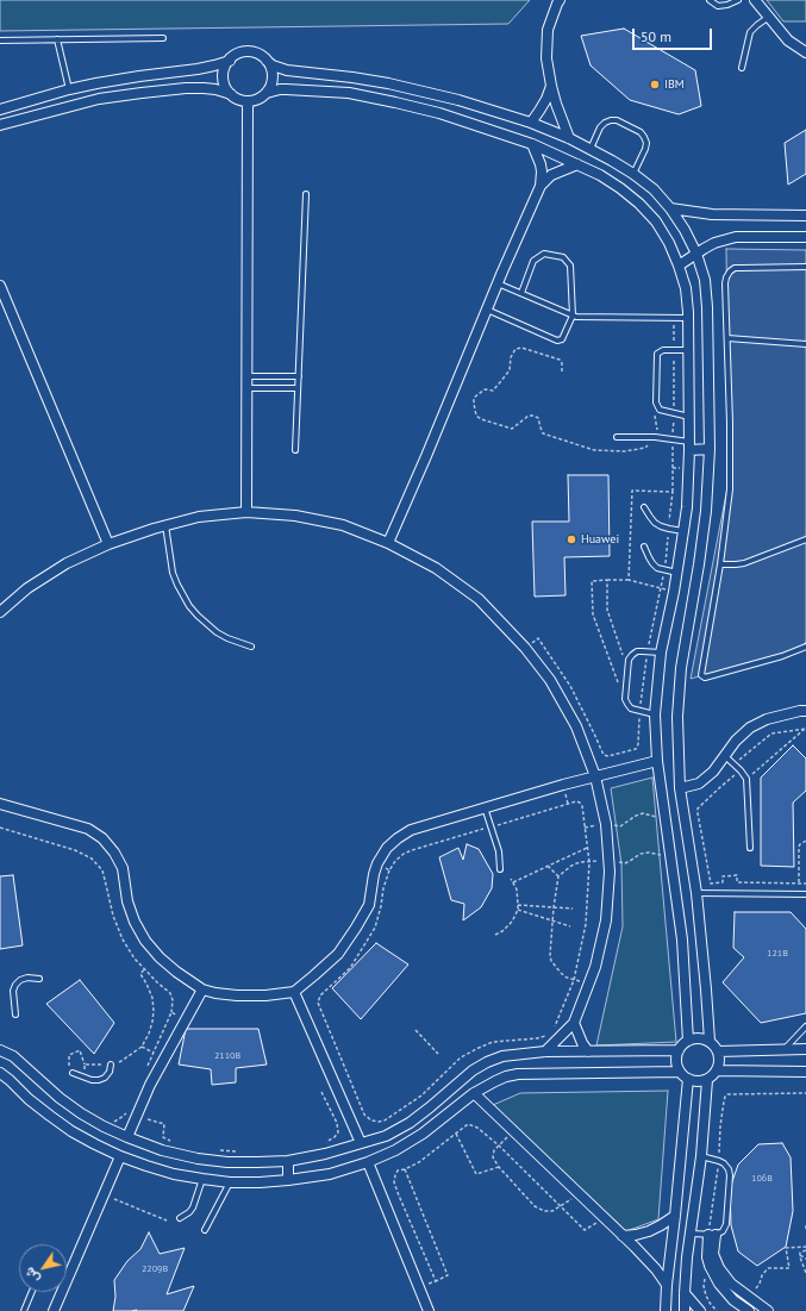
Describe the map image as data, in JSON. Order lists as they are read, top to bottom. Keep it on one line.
{"places":["IBM","Huawei"],"house_numbers":["121B","2110B","106B","2209B"],"scale_bar":"50 m","north":"bottom left"}
